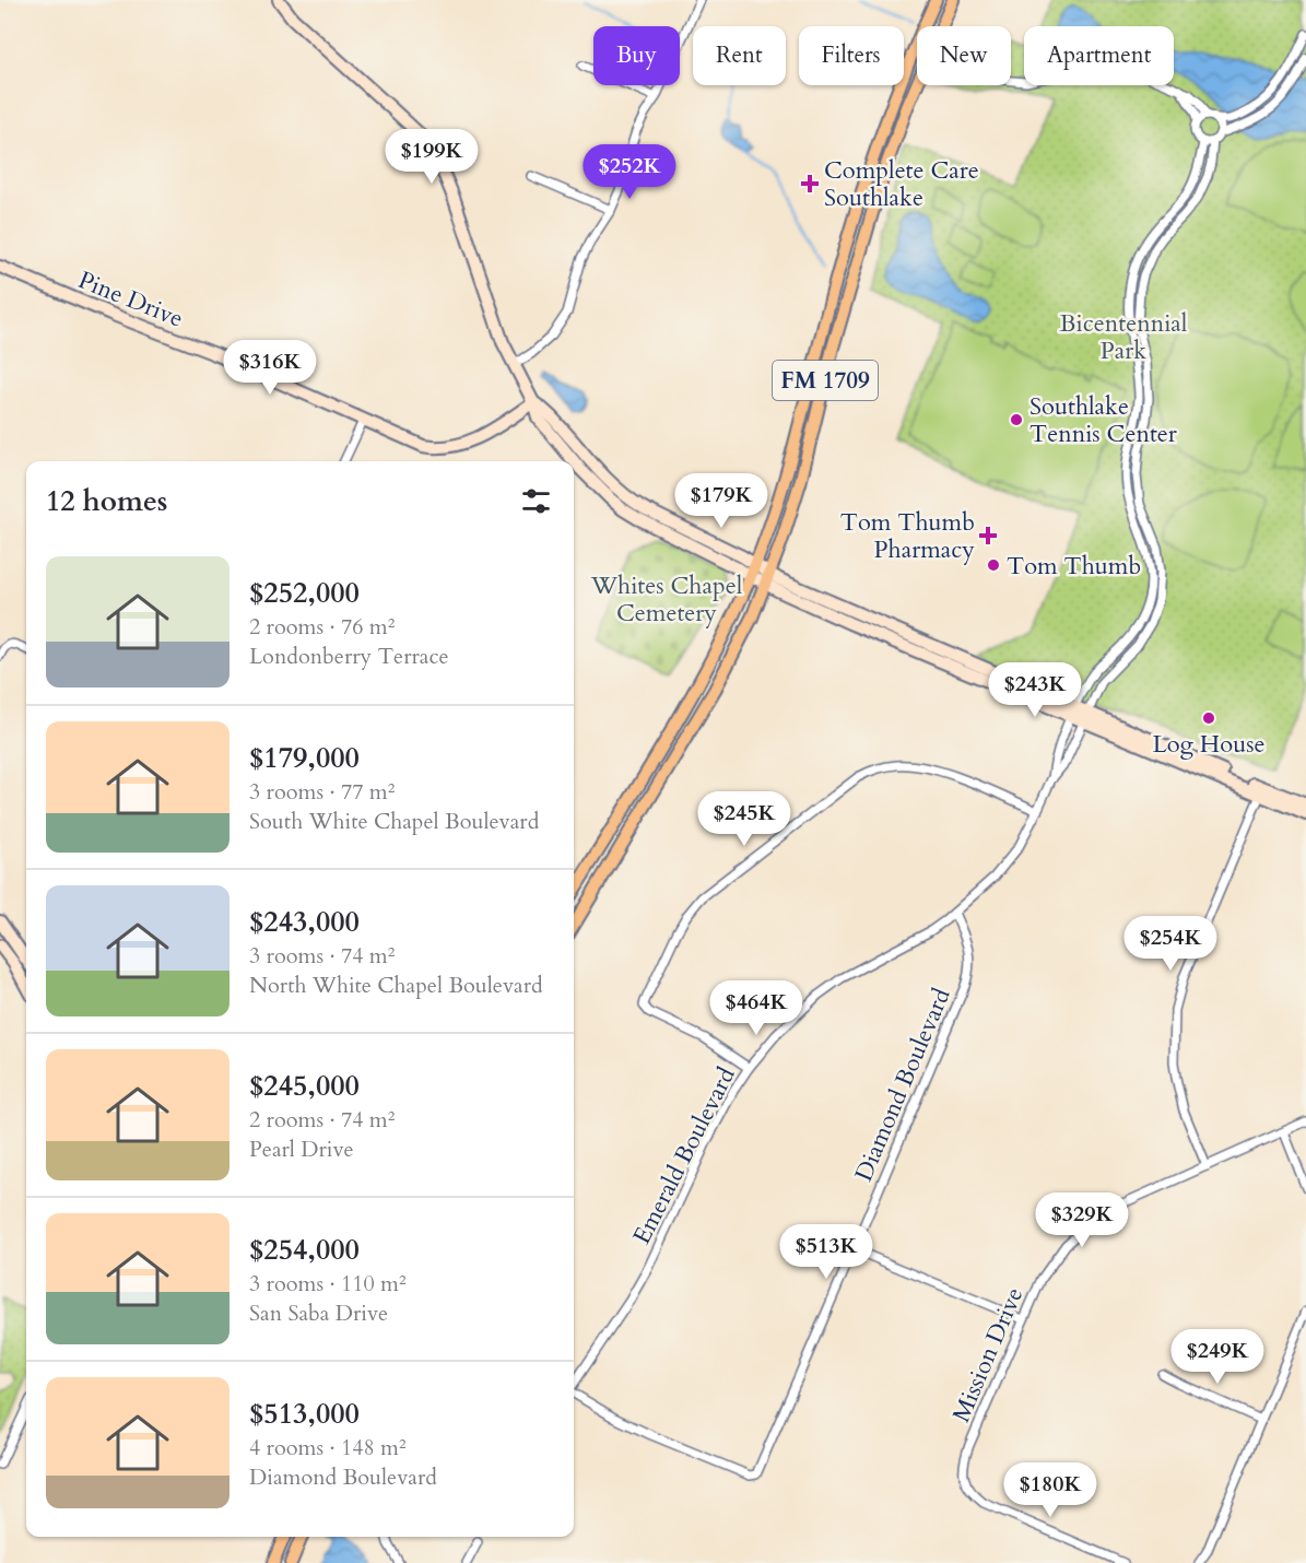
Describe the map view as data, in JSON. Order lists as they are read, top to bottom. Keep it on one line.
{"streets":{"main road":["Pine Drive","FM 1709"],"street":["Diamond Boulevard","Emerald Boulevard","Mission Drive"]},"crossings":[["Diamond Boulevard","Emerald Boulevard"]],"parks":["Bicentennial Park","Whites Chapel Cemetery"],"places":{"health":["Complete Care Southlake","Tom Thumb Pharmacy"],"other":["Southlake Tennis Center","Tom Thumb","Log House"]},"page":{"chip":["Buy","Rent","Filters","New","Apartment"],"price":["$199K","$252K","$316K","$179K","$243K","$245K","$254K","$464K","$329K","$513K","$249K","$180K"],"heading":"12 homes","list":[{"name":"$252,000","note":"2 rooms · 76 m² · Londonberry Terrace"},{"name":"$179,000","note":"3 rooms · 77 m² · South White Chapel Boulevard"},{"name":"$243,000","note":"3 rooms · 74 m² · North White Chapel Boulevard"},{"name":"$245,000","note":"2 rooms · 74 m² · Pearl Drive"},{"name":"$254,000","note":"3 rooms · 110 m² · San Saba Drive"},{"name":"$513,000","note":"4 rooms · 148 m² · Diamond Boulevard"}]}}
